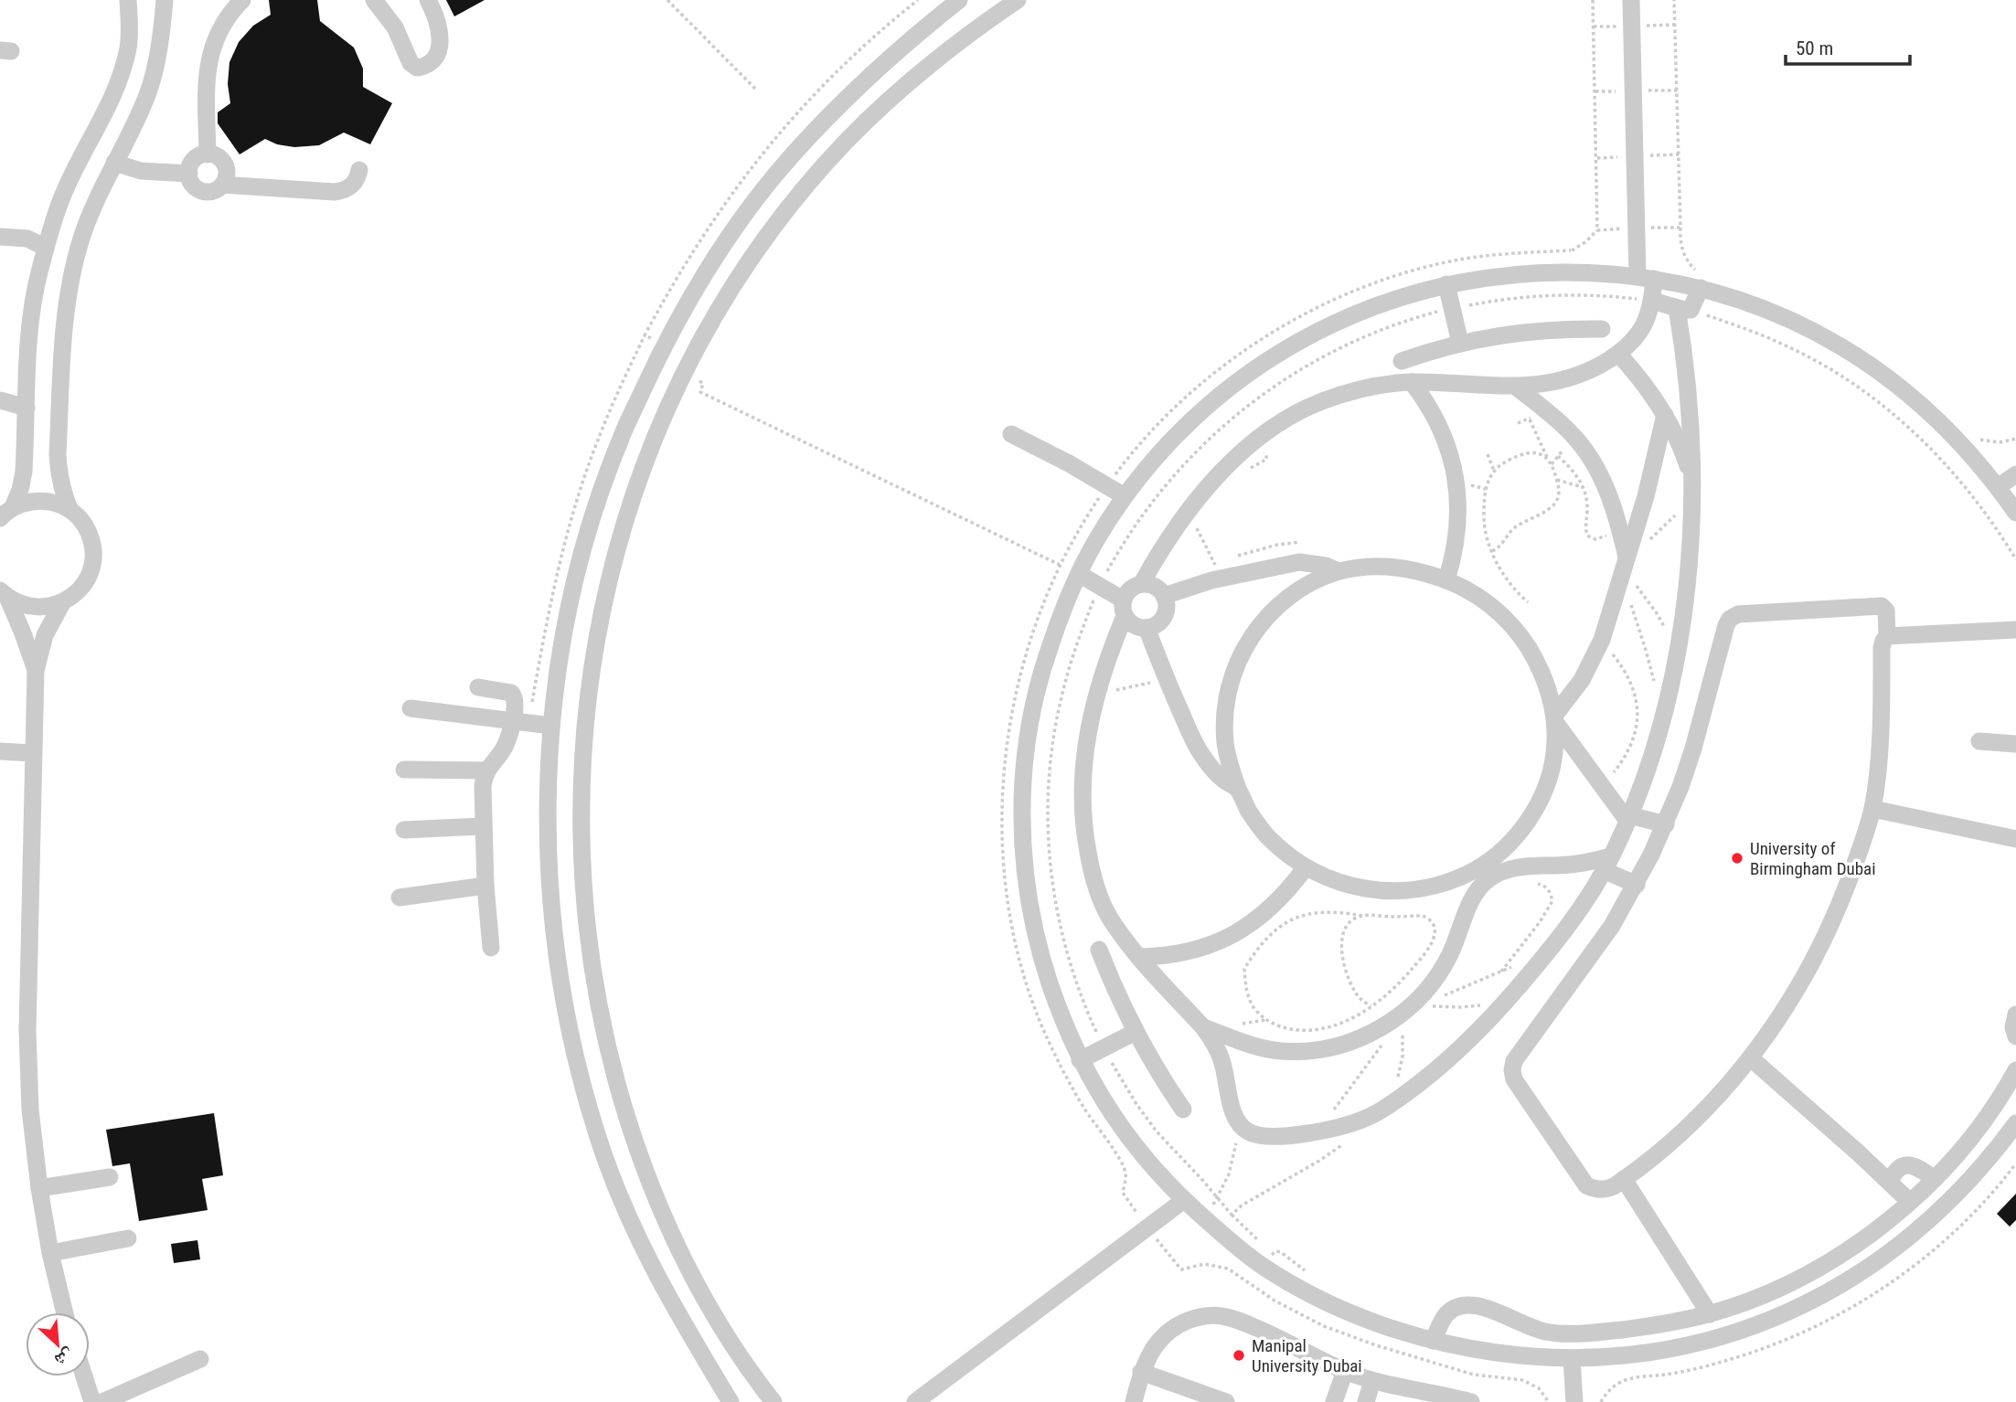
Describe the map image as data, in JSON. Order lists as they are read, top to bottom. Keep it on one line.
{"places":["University of Birmingham Dubai","Manipal University Dubai"],"scale_bar":"50 m","north":"bottom right"}
